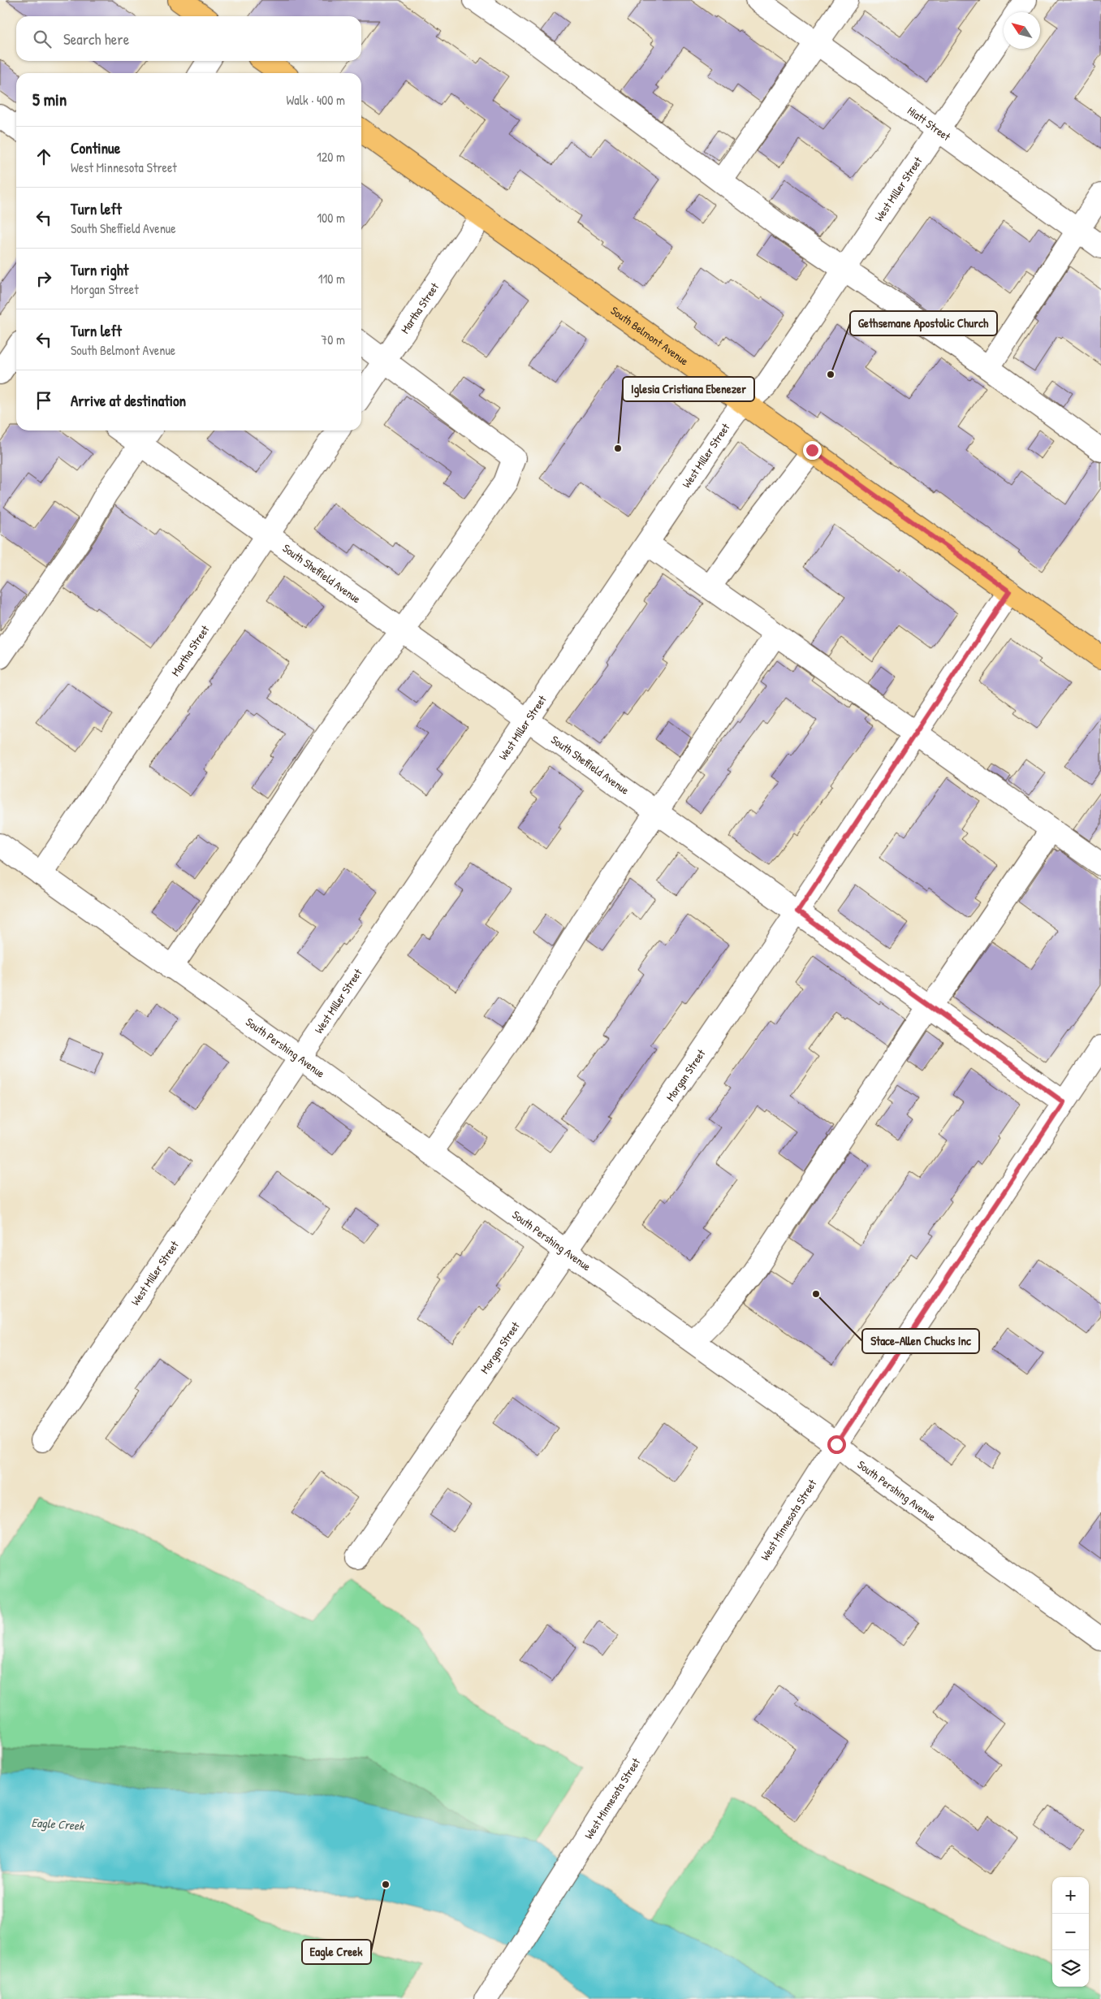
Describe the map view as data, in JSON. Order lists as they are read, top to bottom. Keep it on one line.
{"streets":{"main road":["South Belmont Avenue"],"street":["Hiatt Street","West Miller Street","Martha Street","South Sheffield Avenue","South Pershing Avenue","Morgan Street","West Minnesota Street"]},"crossings":[["Hiatt Street","West Miller Street"],["West Miller Street","South Belmont Avenue"],["West Miller Street","South Sheffield Avenue"],["West Miller Street","South Pershing Avenue"],["Martha Street","South Belmont Avenue"],["Martha Street","South Sheffield Avenue"],["Martha Street","South Pershing Avenue"],["South Belmont Avenue","Morgan Street"],["South Sheffield Avenue","Morgan Street"],["South Sheffield Avenue","West Minnesota Street"],["South Pershing Avenue","Morgan Street"],["South Pershing Avenue","West Minnesota Street"]],"water":["Eagle Creek"],"places":["Gethsemane Apostolic Church","Iglesia Cristiana Ebenezer","Stace-Allen Chucks Inc","Eagle Creek"],"north":"top left","page":{"search":"Search here","heading":["5 min","Walk · 400 m"],"list":[["Continue","West Minnesota Street","120 m"],["Turn left","South Sheffield Avenue","100 m"],["Turn right","Morgan Street","110 m"],["Turn left","South Belmont Avenue","70 m"],"Arrive at destination"],"map_buttons":["+","−"]}}
